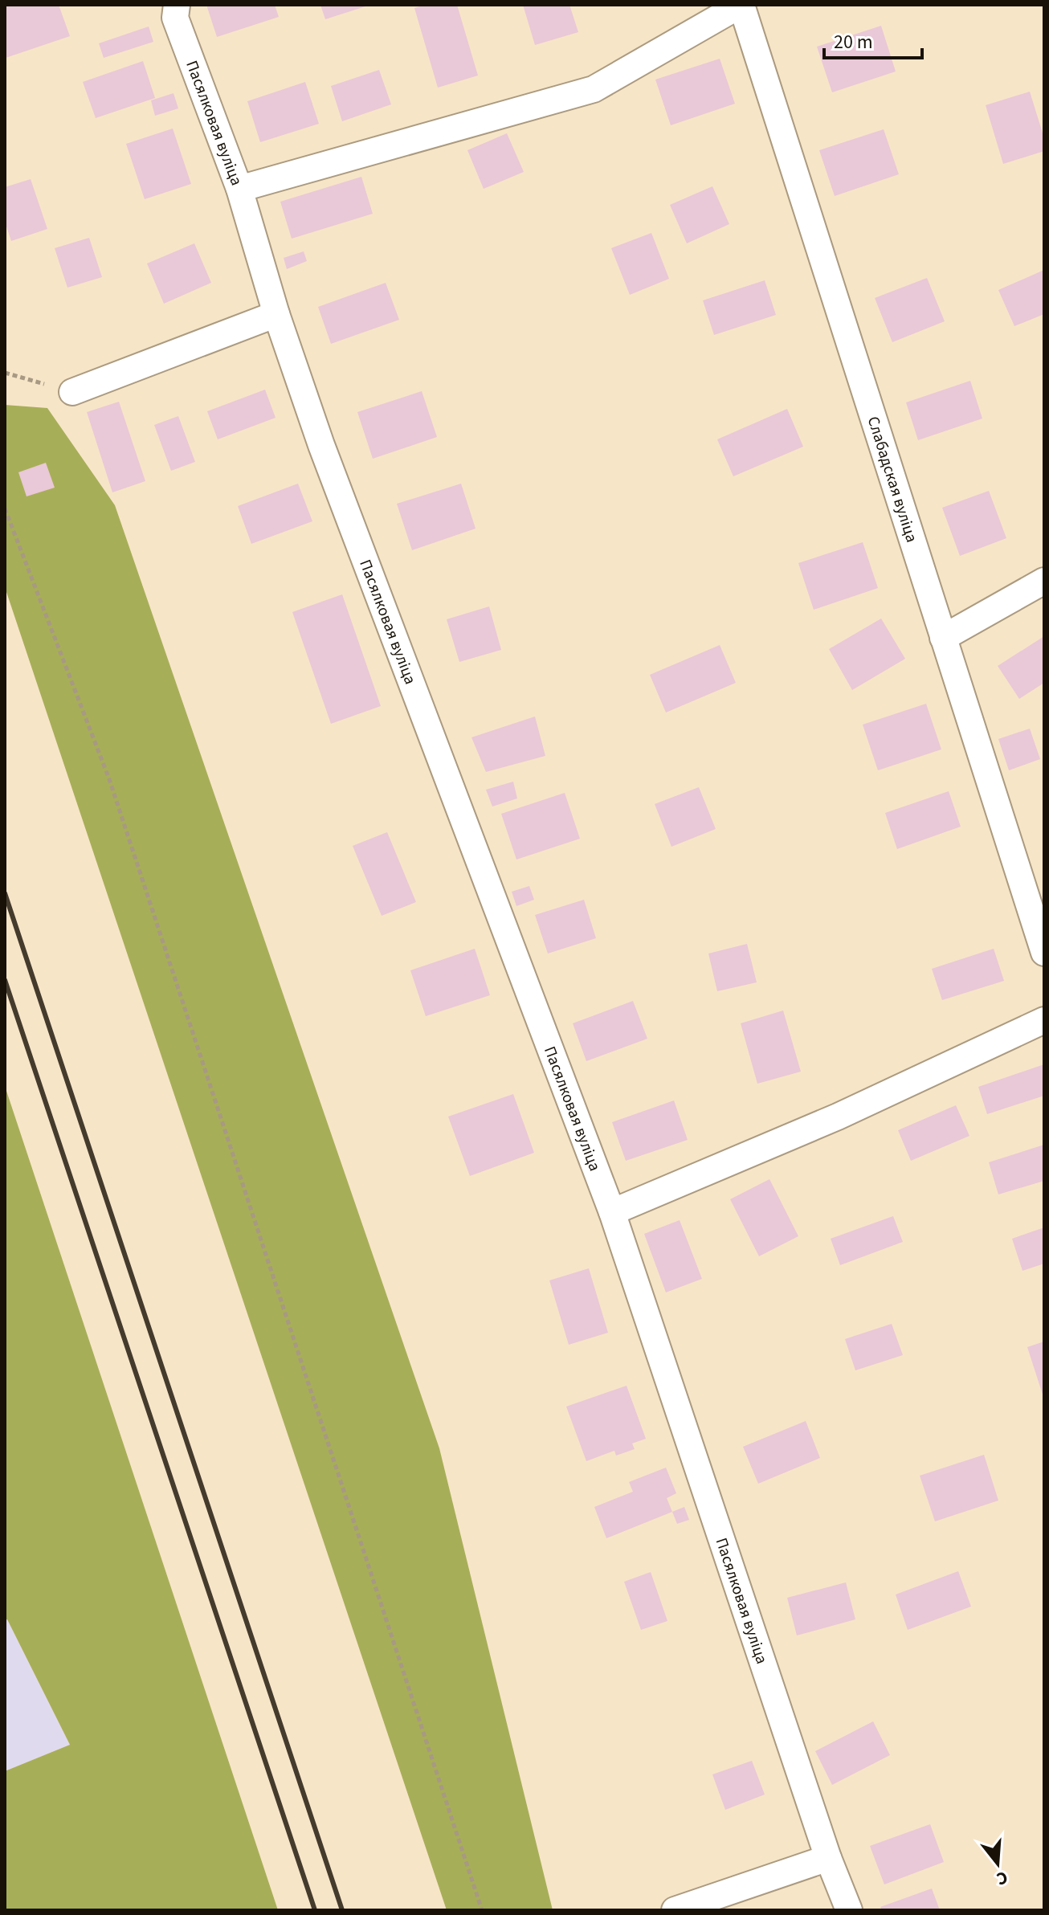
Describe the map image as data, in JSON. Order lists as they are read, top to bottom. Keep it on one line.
{"streets":{"street":["Пасялковая вуліца","Слабадская вуліца"]},"scale_bar":"20 m","north":"bottom"}
